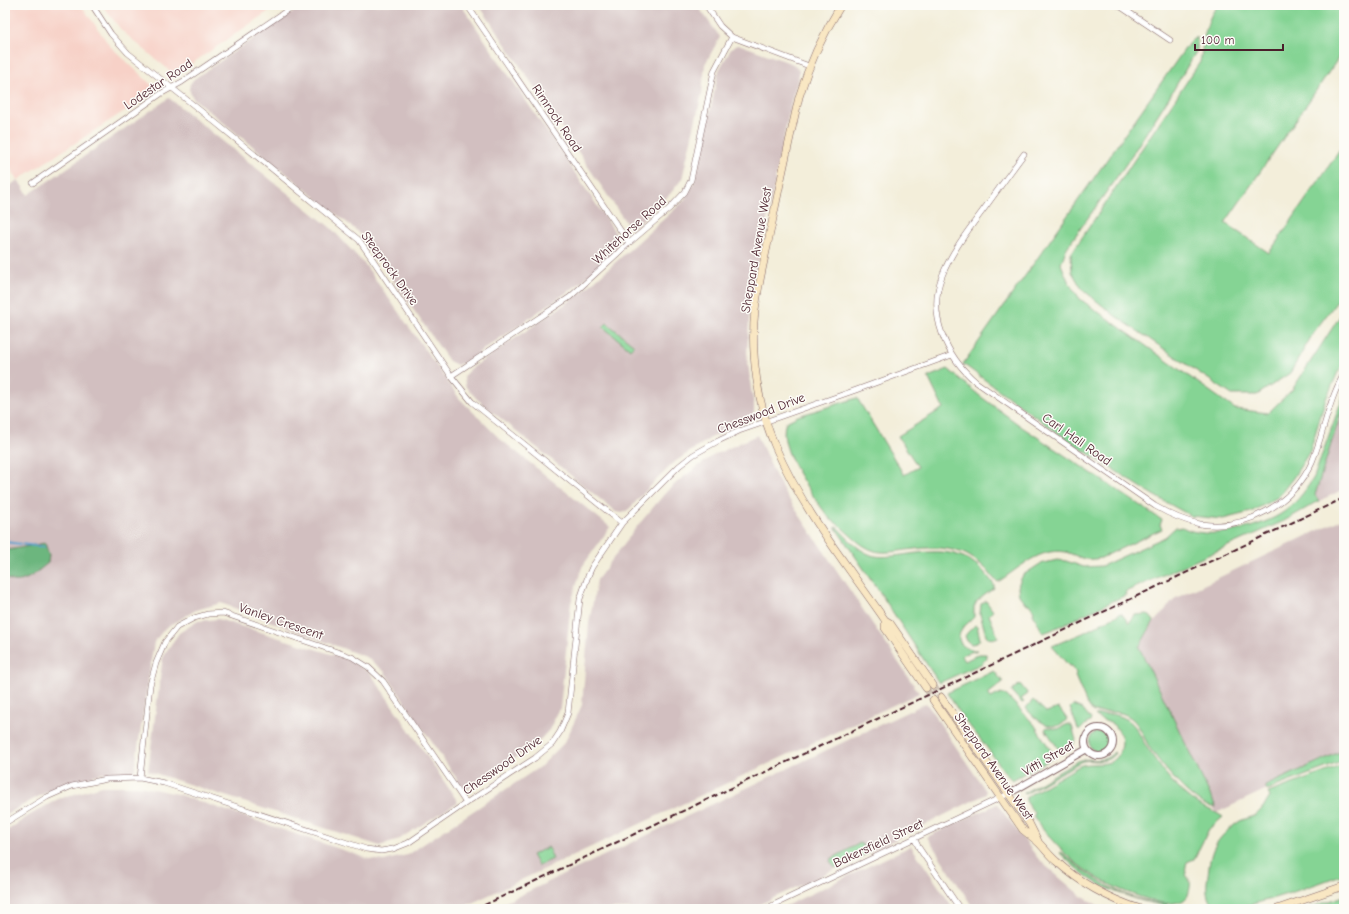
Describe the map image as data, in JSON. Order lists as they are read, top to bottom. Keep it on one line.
{"streets":{"main road":["Sheppard Avenue West"],"street":["Lodestar Road","Rimrock Road","Whitehorse Road","Steeprock Drive","Chesswood Drive","Carl Hall Road","Vanley Crescent","Vitti Street","Bakersfield Street"]},"crossings":[["Lodestar Road","Steeprock Drive"],["Rimrock Road","Whitehorse Road"],["Whitehorse Road","Steeprock Drive"],["Sheppard Avenue West","Chesswood Drive"],["Sheppard Avenue West","Vitti Street"],["Sheppard Avenue West","Bakersfield Street"],["Steeprock Drive","Chesswood Drive"],["Chesswood Drive","Carl Hall Road"],["Chesswood Drive","Vanley Crescent"],["Vitti Street","Bakersfield Street"]],"scale_bar":"100 m"}
